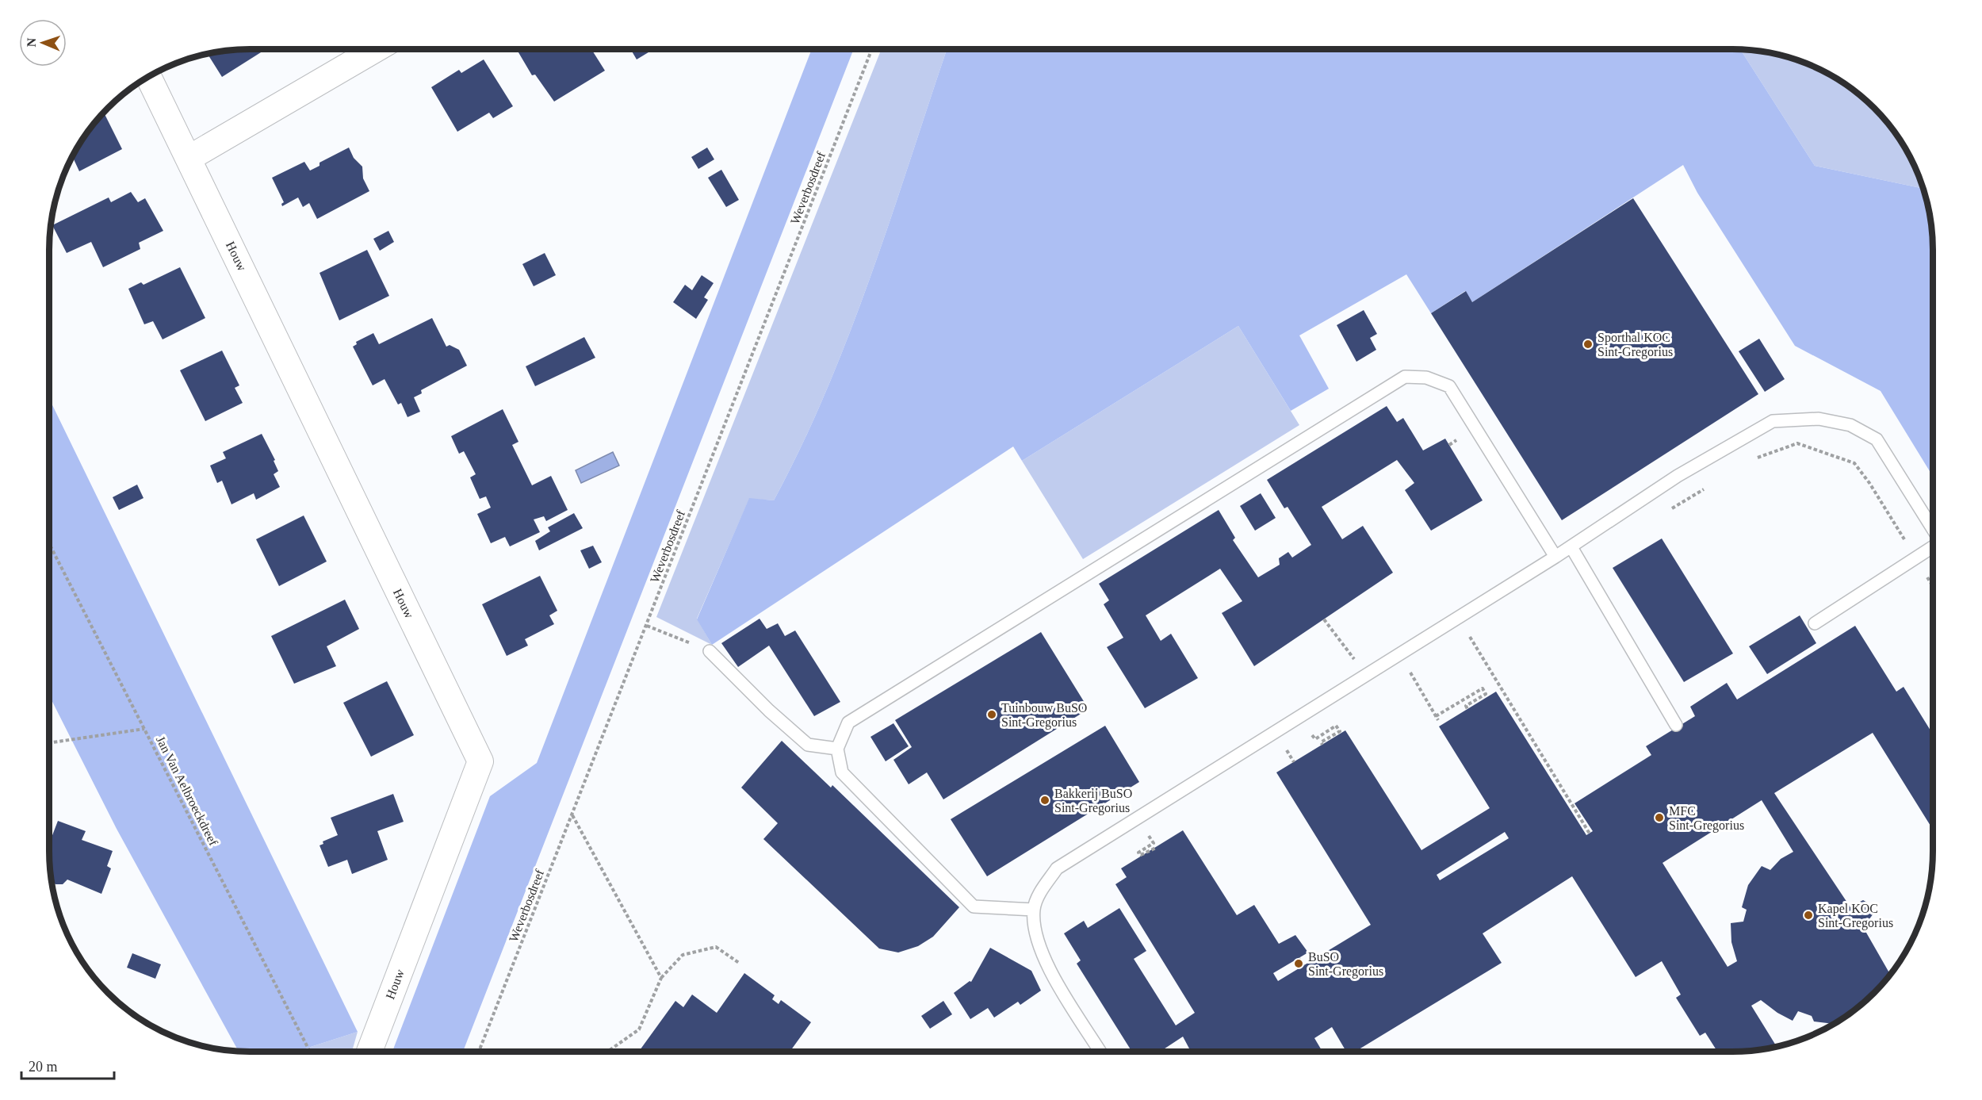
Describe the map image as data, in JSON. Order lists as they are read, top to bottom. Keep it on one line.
{"streets":{"street":["Houw"],"path":["Weverbosdreef","Jan Van Aelbroeckdreef"]},"places":["Sporthal KOC Sint-Gregorius","Tuinbouw BuSO Sint-Gregorius","Bakkerij BuSO Sint-Gregorius","MFC Sint-Gregorius","Kapel KOC Sint-Gregorius","BuSO Sint-Gregorius"],"scale_bar":"20 m","north":"left"}
